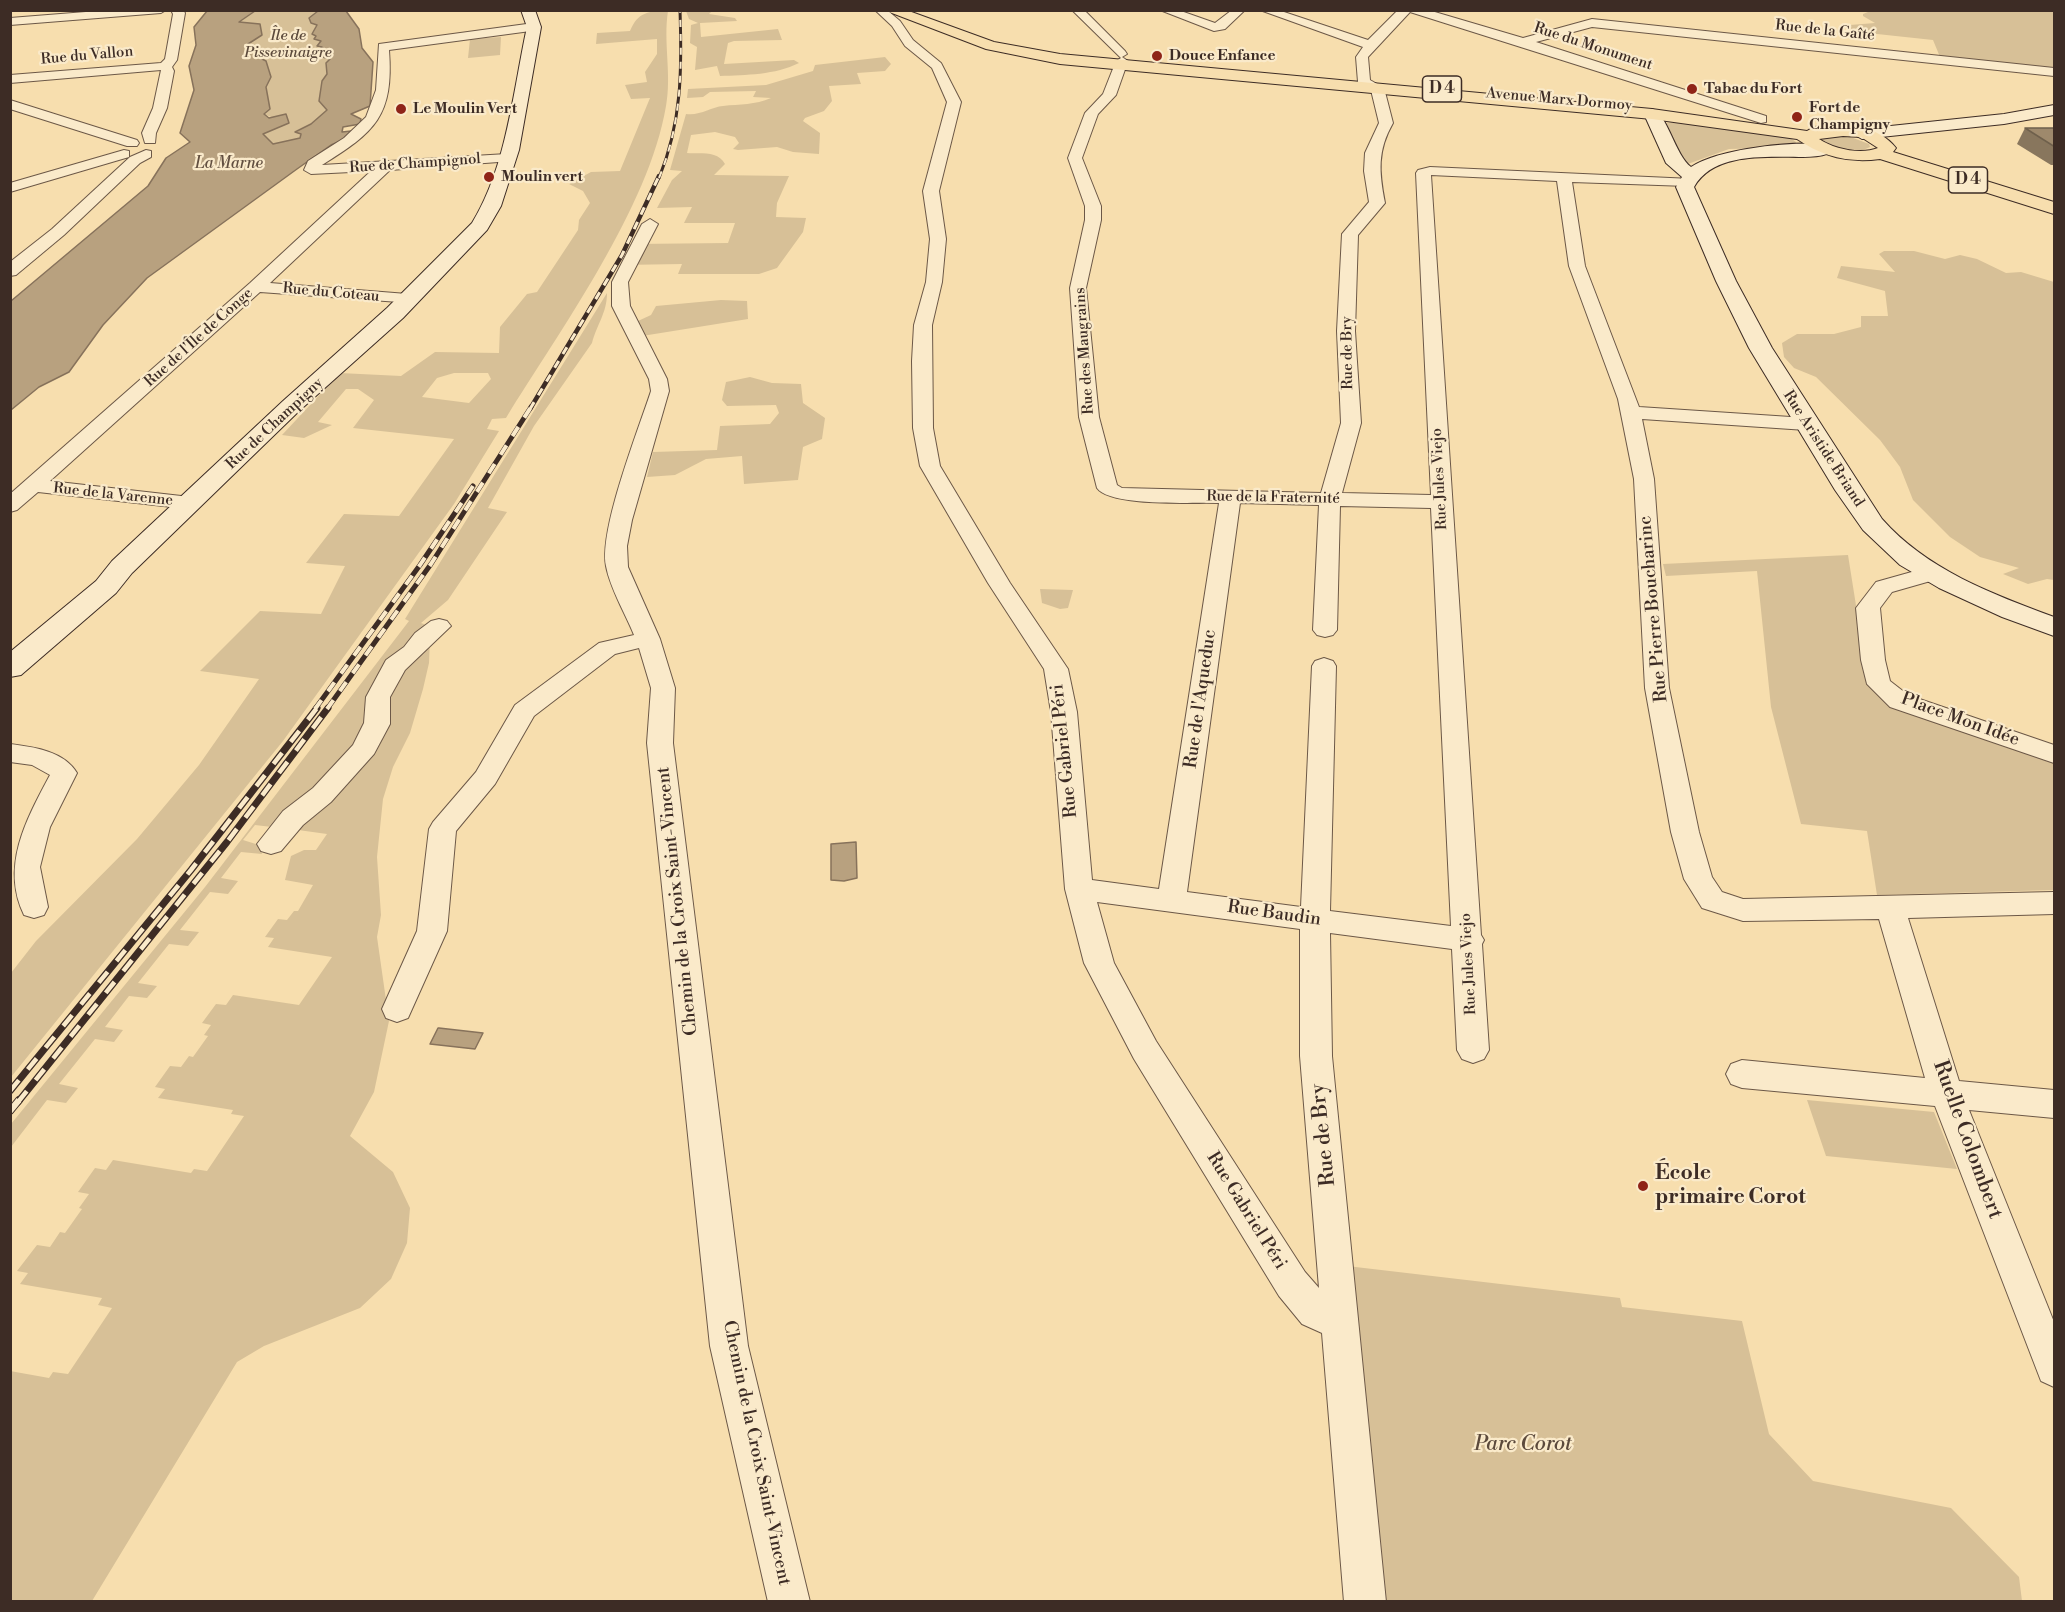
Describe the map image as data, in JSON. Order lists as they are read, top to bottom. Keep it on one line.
{"streets":{"main road":["D 4","Avenue Marx Dormoy"],"street":["Rue de la Gaîté","Rue du Monument","Rue du Vallon","Rue de Champignol","Rue du Coteau","Rue de l'Île de Conge","Rue des Maugrains","Rue de Bry","Rue de Champigny","Rue Aristide Briand","Rue Jules Viejo","Rue de la Varenne","Rue de la Fraternité","Rue Pierre Boucharinc","Rue de l'Aqueduc","Place Mon Idée","Rue Gabriel Péri","Chemin de la Croix Saint-Vincent","Rue Baudin","Ruelle Colombert"]},"crossings":[["Rue de la Gaîté","Rue du Monument"],["Rue du Monument","Avenue Marx Dormoy"],["Avenue Marx Dormoy","Rue des Maugrains"],["Avenue Marx Dormoy","Rue de Bry"],["Avenue Marx Dormoy","Rue Aristide Briand"],["Rue de Champignol","Rue de l'Île de Conge"],["Rue de Champignol","Rue de Champigny"],["Rue du Coteau","Rue de l'Île de Conge"],["Rue du Coteau","Rue de Champigny"],["Rue de l'Île de Conge","Rue de la Varenne"],["Rue des Maugrains","Rue de la Fraternité"],["Rue de Bry","Rue de la Fraternité"],["Rue de Bry","Rue Gabriel Péri"],["Rue de Bry","Rue Baudin"],["Rue de Champigny","Rue de la Varenne"],["Rue Aristide Briand","Rue Jules Viejo"],["Rue Aristide Briand","Place Mon Idée"],["Rue Jules Viejo","Rue de la Fraternité"],["Rue Jules Viejo","Rue Pierre Boucharinc"],["Rue Jules Viejo","Rue Baudin"],["Rue de la Fraternité","Rue de l'Aqueduc"],["Rue Pierre Boucharinc","Ruelle Colombert"],["Rue de l'Aqueduc","Rue Baudin"],["Rue Gabriel Péri","Rue Baudin"]],"water":["La Marne"],"parks":["Île de Pissevinaigre","Parc Corot"],"places":["Douce Enfance","Tabac du Fort","Le Moulin Vert","Fort de Champigny","Moulin vert","École primaire Corot"]}
